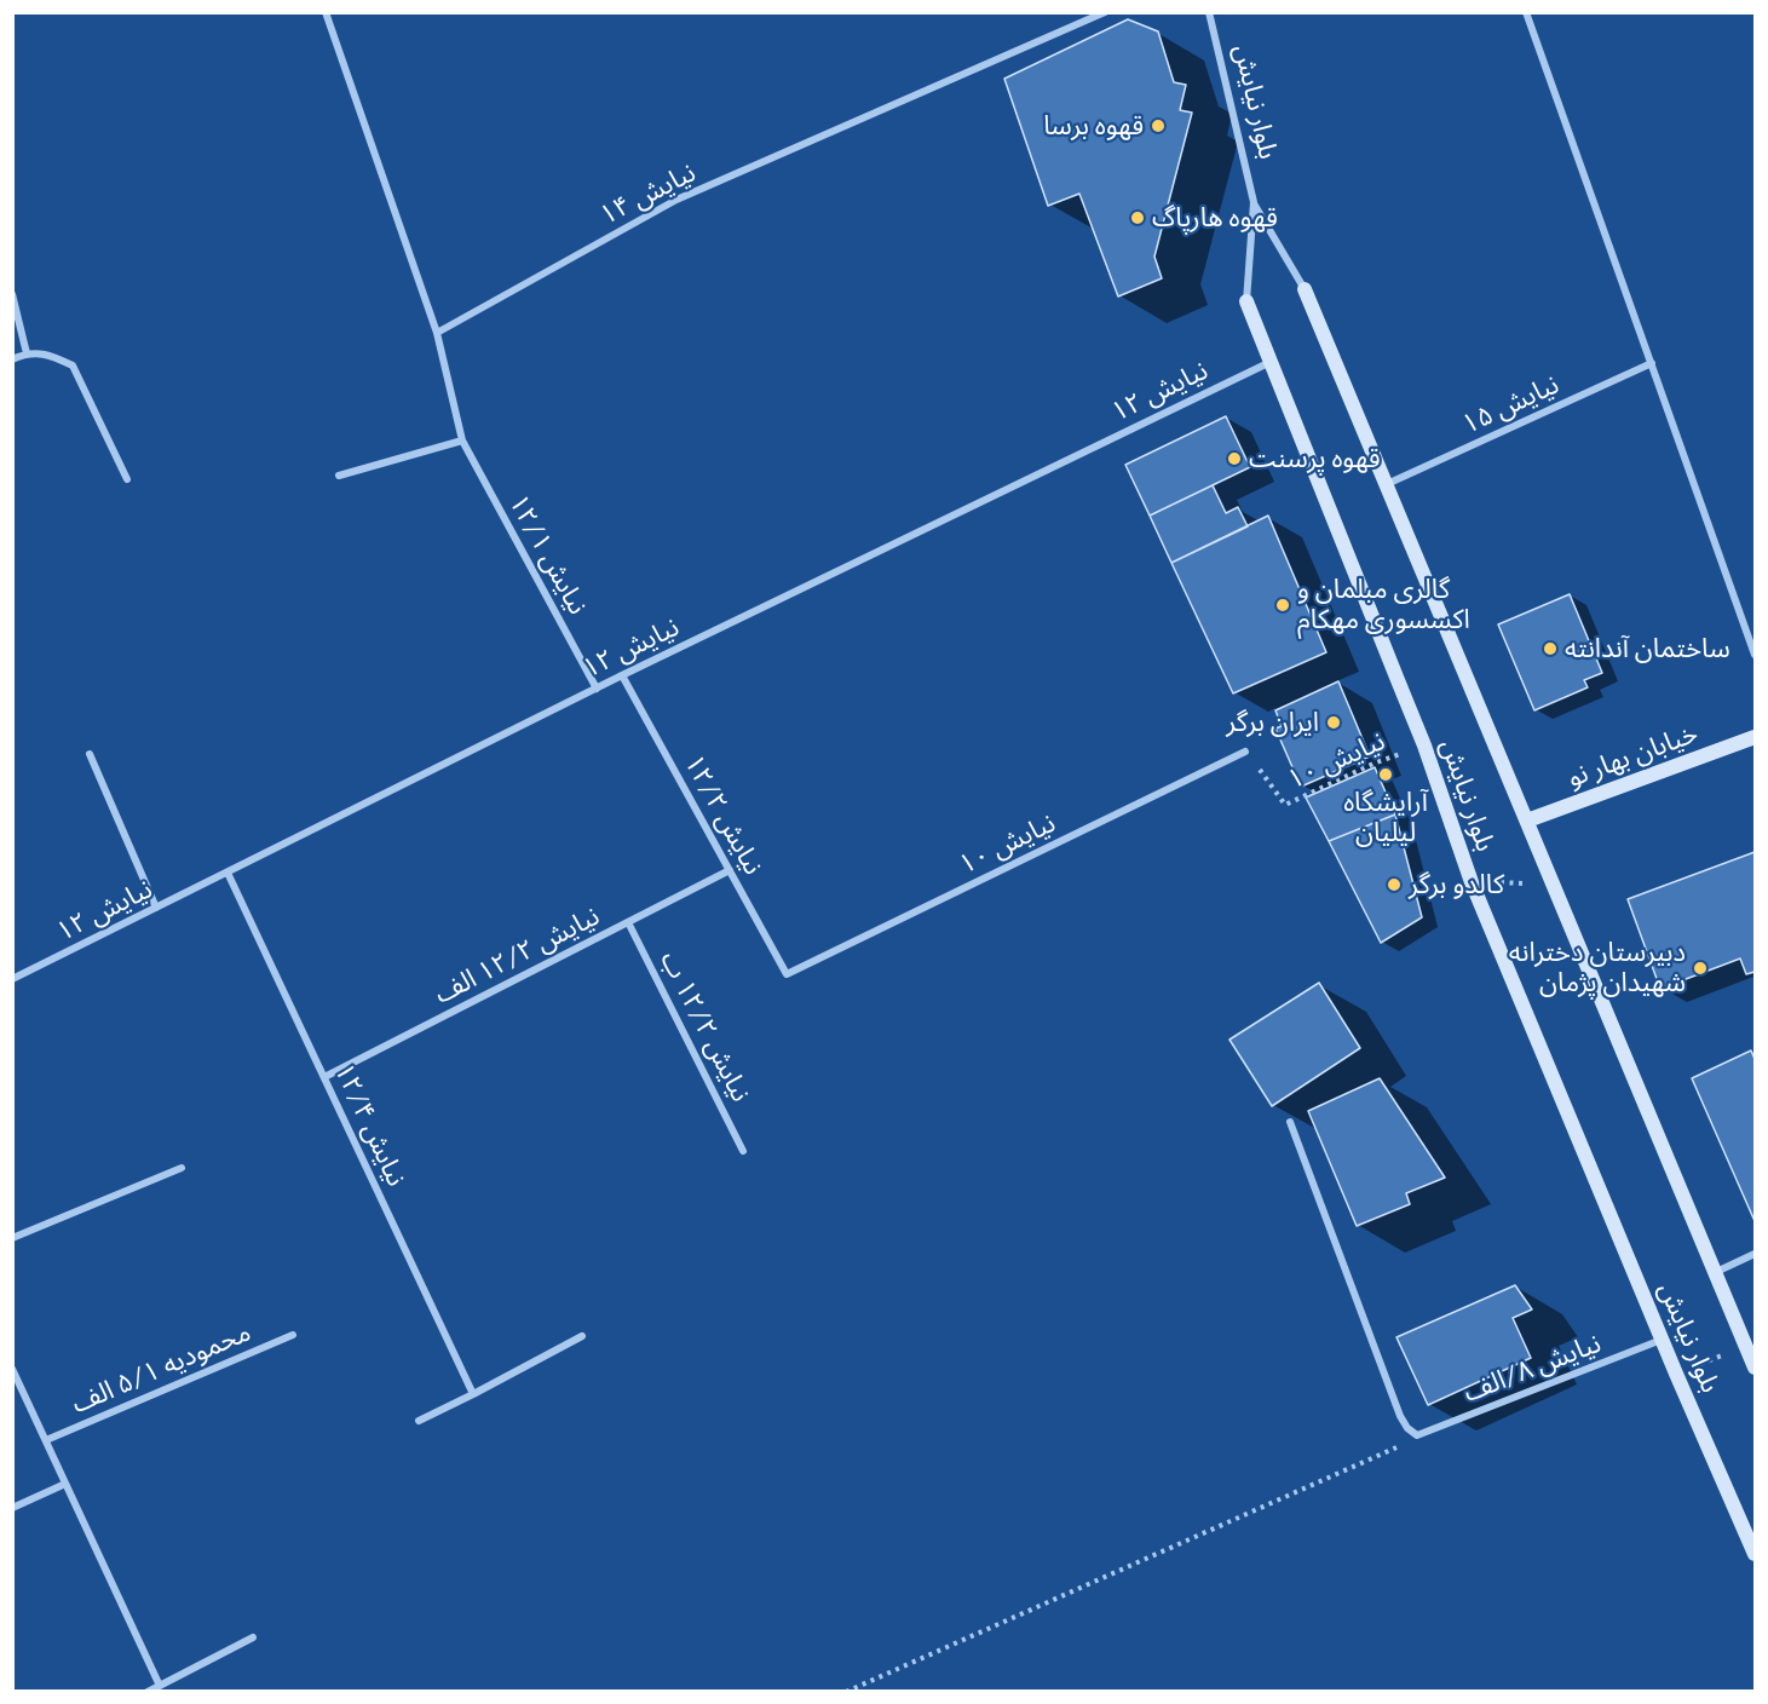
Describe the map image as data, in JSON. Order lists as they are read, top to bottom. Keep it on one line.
{"streets":{"main road":["بلوار نیایش","خیابان بهار نو"],"street":["نیایش ۱۴","نیایش ۱۲","۱۵ نیایش","۱۲/۱ نیایش","۱۲/۲ نیایش","نیایش ۱۰","نیایش ۱۲/۲ الف","نیایش ۱۲/۲ ب","۱۲/۴ نیایش","محمودیه ۵/۱ الف","نیایش ۸/الف"],"path":["۱۰ نیایش"]},"crossings":[["بلوار نیایش","نیایش ۱۲"],["بلوار نیایش","۱۵ نیایش"],["بلوار نیایش","خیابان بهار نو"],["بلوار نیایش","۱۰ نیایش"],["بلوار نیایش","نیایش ۸/الف"],["نیایش ۱۲","۱۲/۱ نیایش"],["نیایش ۱۲","۱۲/۲ نیایش"],["نیایش ۱۲","۱۲/۴ نیایش"],["۱۰ نیایش","نیایش ۱۰"],["۱۲/۲ نیایش","نیایش ۱۰"],["۱۲/۲ نیایش","نیایش ۱۲/۲ الف"],["نیایش ۱۲/۲ الف","نیایش ۱۲/۲ ب"],["نیایش ۱۲/۲ الف","۱۲/۴ نیایش"]],"places":["قهوه برسا","قهوه هارپاگ","قهوه پرسنت","گالری مبلمان و اکسسوری مهکام","ساختمان آندانته","ایران برگر","آرایشگاه لیلیان","کالدو برگر","دبیرستان دخترانه شهیدان پژمان"]}
